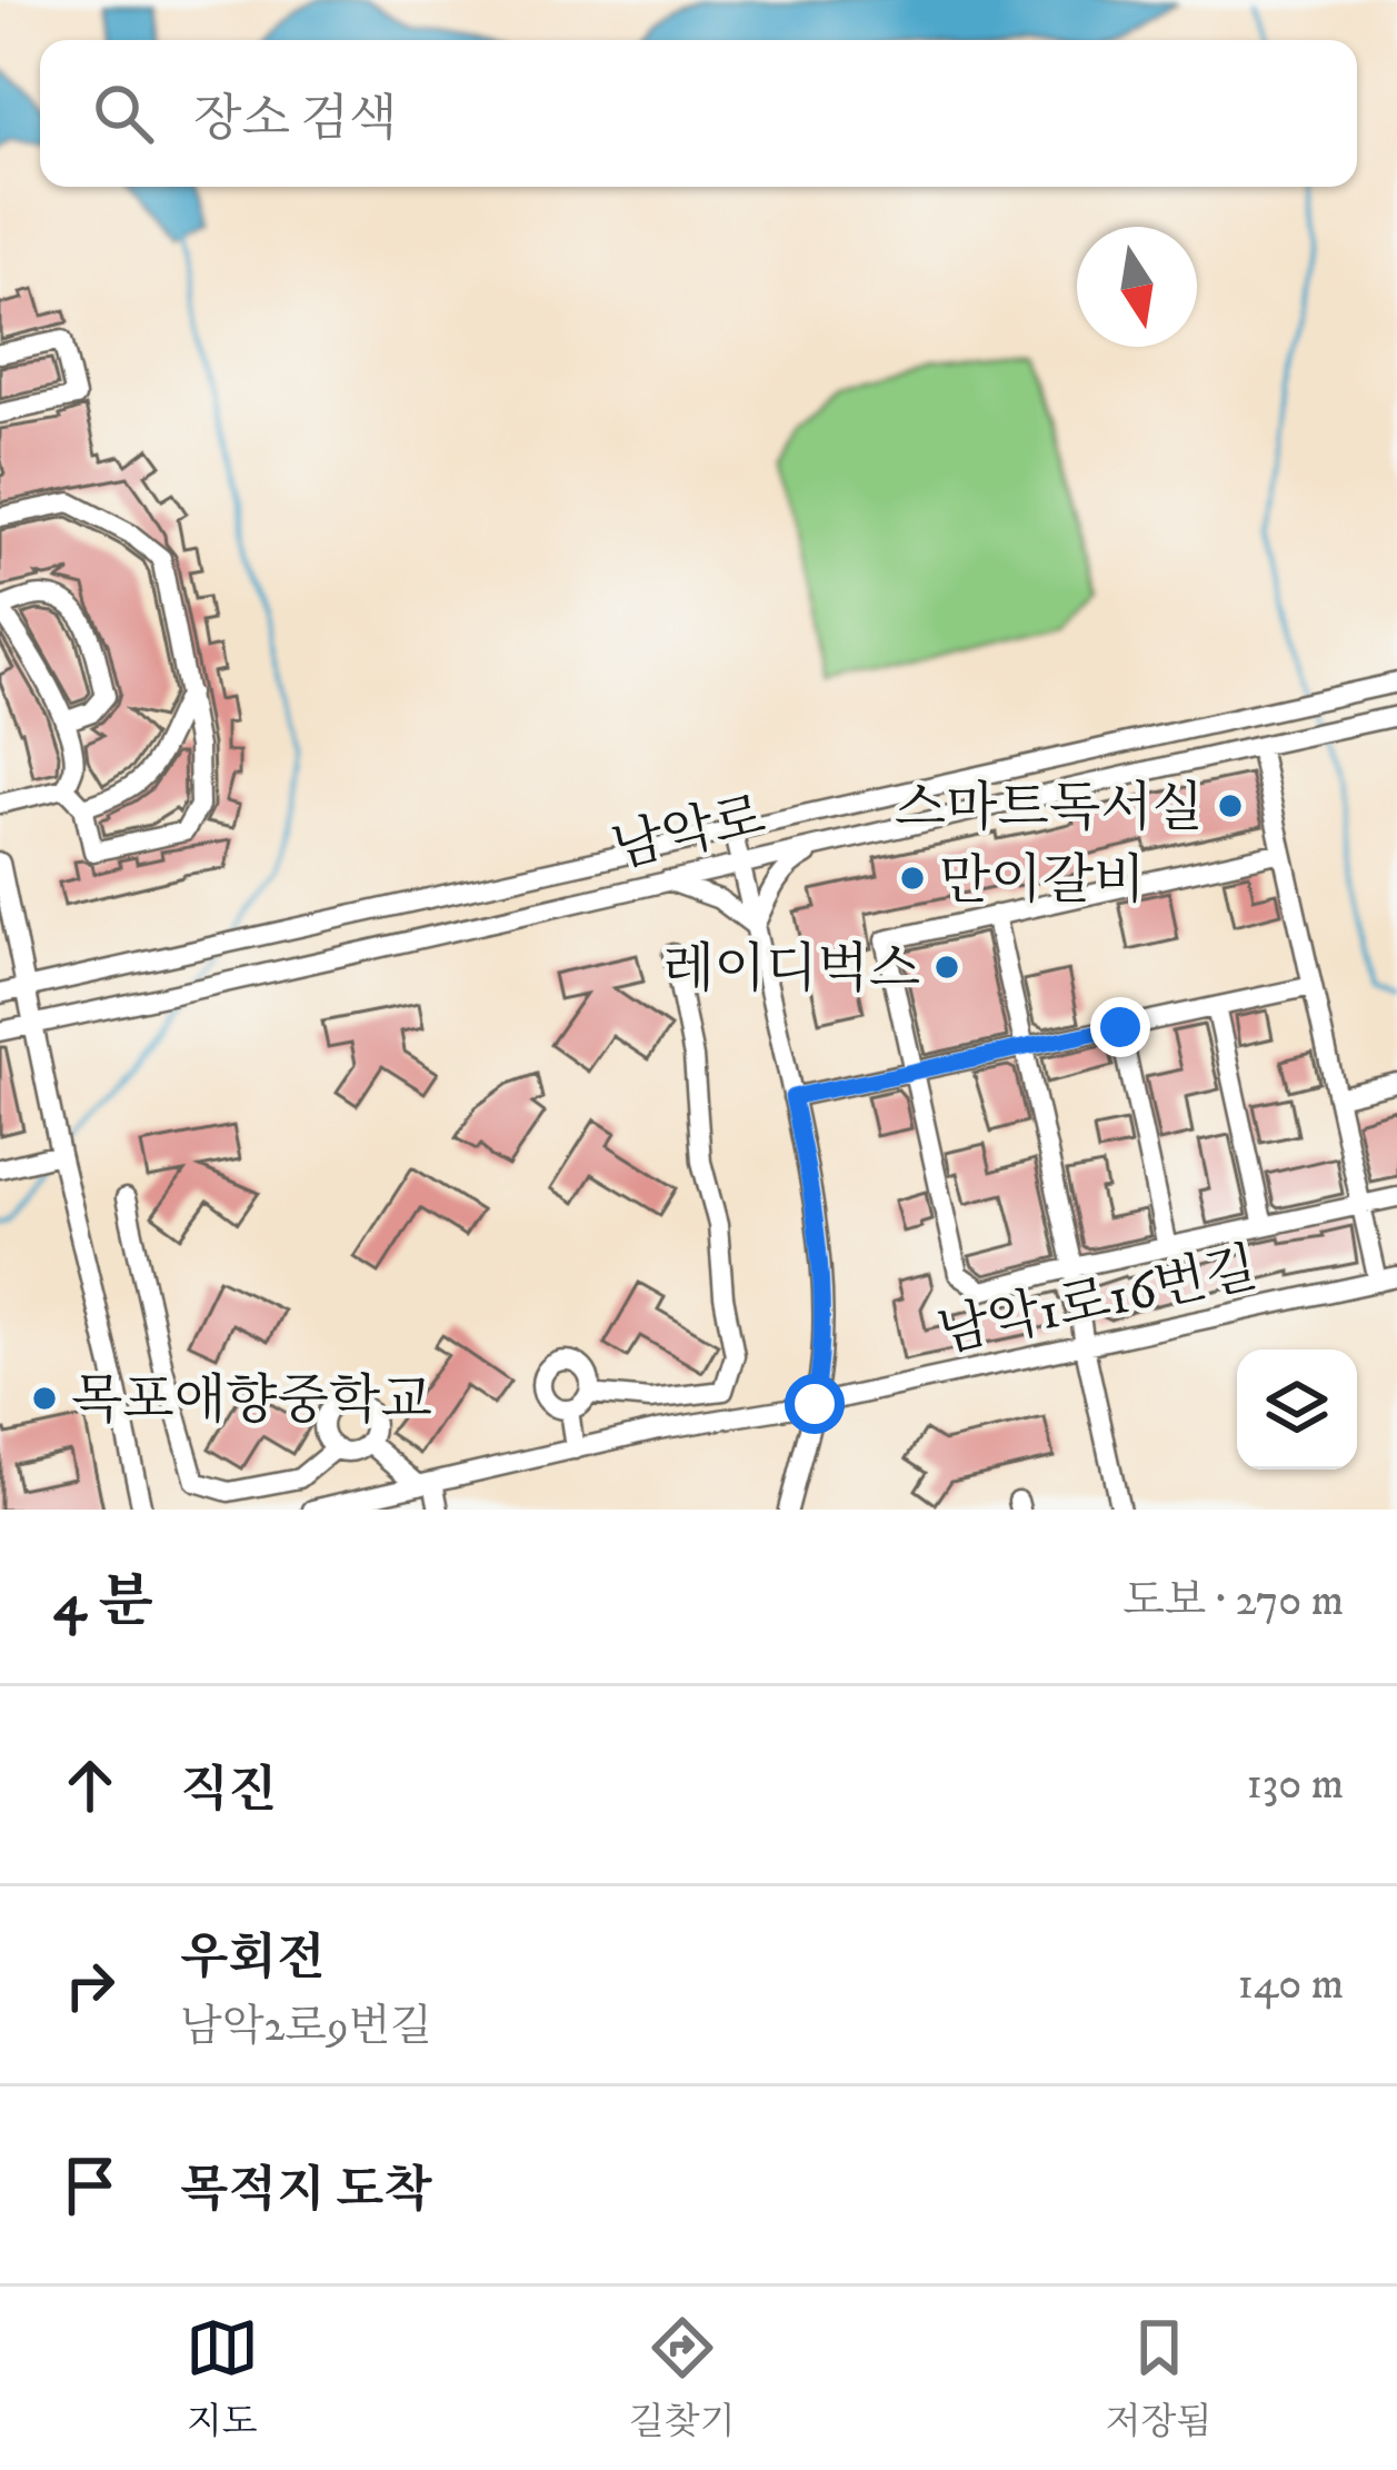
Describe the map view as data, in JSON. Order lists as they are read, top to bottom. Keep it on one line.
{"streets":{"street":["남악로","남악1로16번길"]},"places":["스마트독서실","만이갈비","레이디벅스","목포애향중학교"],"north":"bottom","page":{"search":"장소 검색","heading":["4 분","도보 · 270 m"],"list":[["직진","130 m"],["우회전","남악2로9번길","140 m"],"목적지 도착"],"nav":["지도","길찾기","저장됨"]}}
